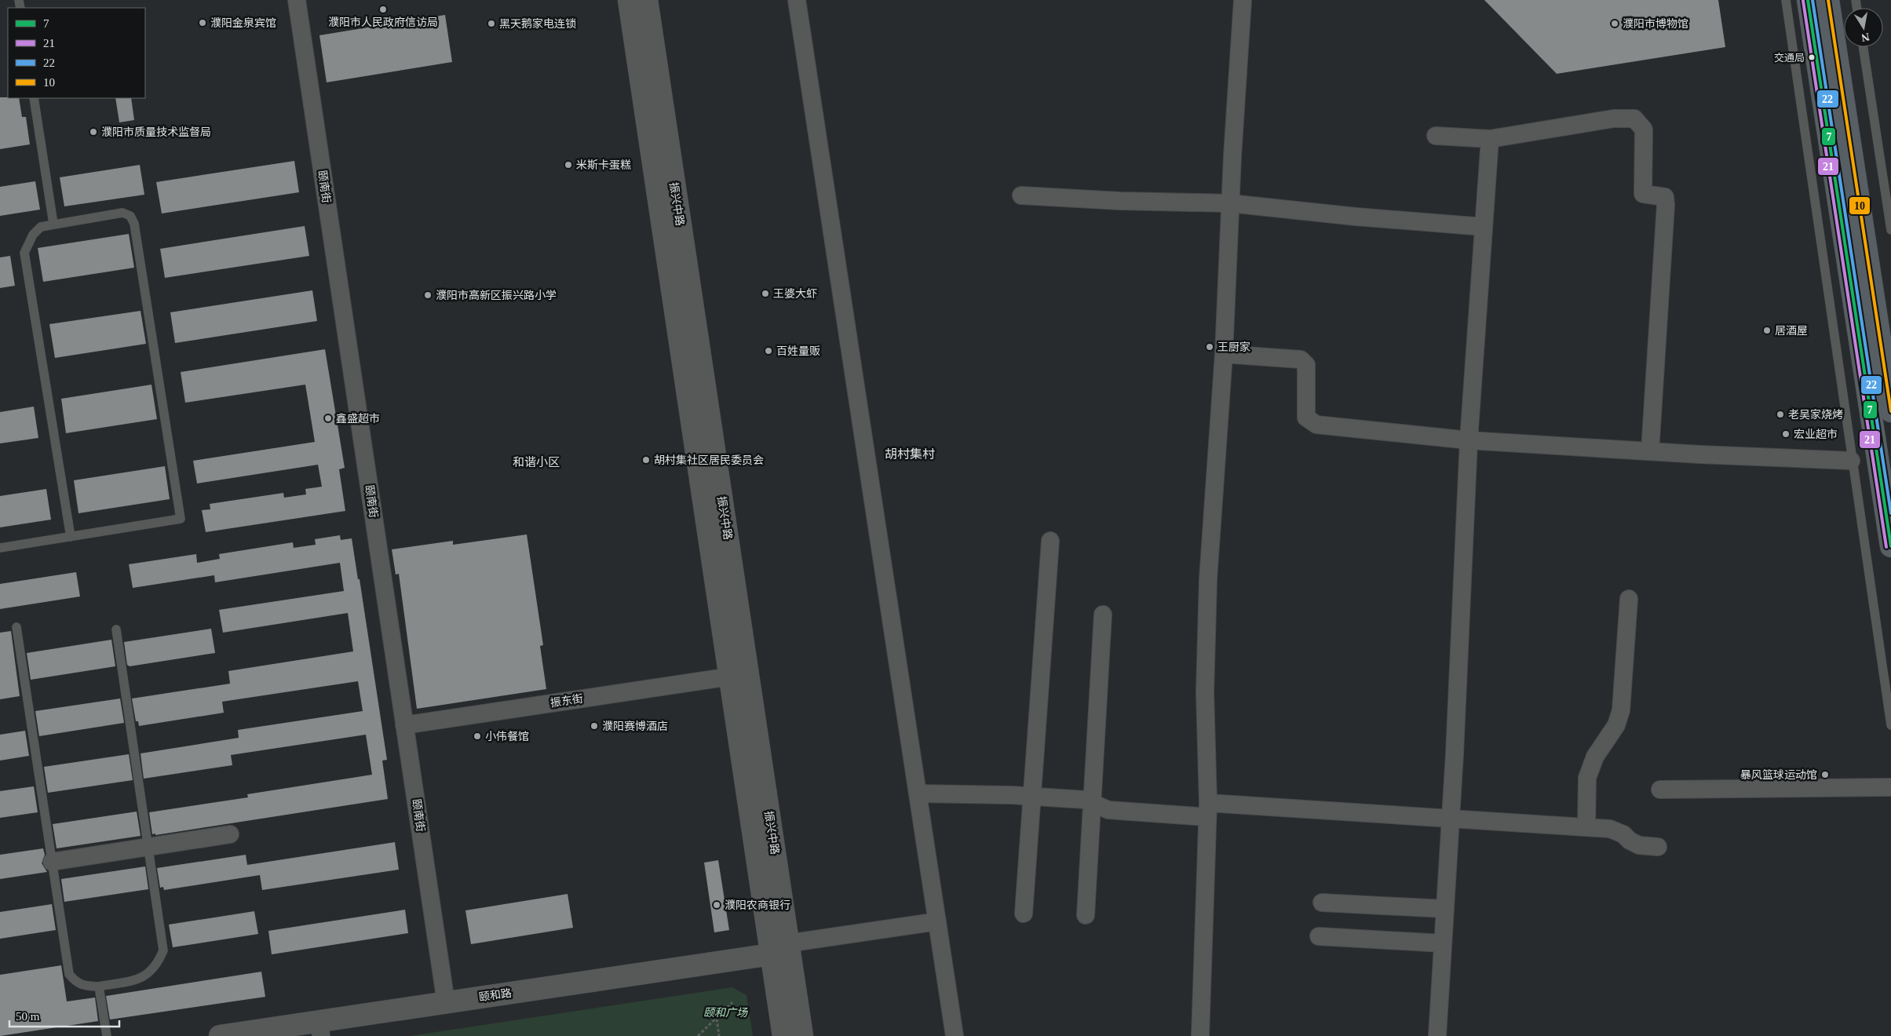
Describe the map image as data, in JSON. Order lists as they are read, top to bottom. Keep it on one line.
{"streets":{"street":["颐南街","振兴中路","振东街","颐和路"]},"crossings":[["颐南街","振东街"],["颐南街","颐和路"],["振兴中路","振东街"],["振兴中路","颐和路"]],"districts":["胡村集村","和谐小区"],"parks":["颐和广场"],"places":["濮阳市人民政府信访局","濮阳金泉宾馆","黑天鹅家电连锁","濮阳市博物馆","交通局","濮阳市质量技术监督局","米斯卡蛋糕","王婆大虾","濮阳市高新区振兴路小学","居酒屋","王厨家","百姓量贩","老吴家烧烤","鑫盛超市","宏业超市","胡村集社区居民委员会","濮阳赛博酒店","小伟餐馆","暴风篮球运动馆","濮阳农商银行"],"lines":["transit line 7","transit line 22","transit line 10","transit line 21"],"legend":["7","21","22","10"],"scale_bar":"50 m","north":"bottom"}
